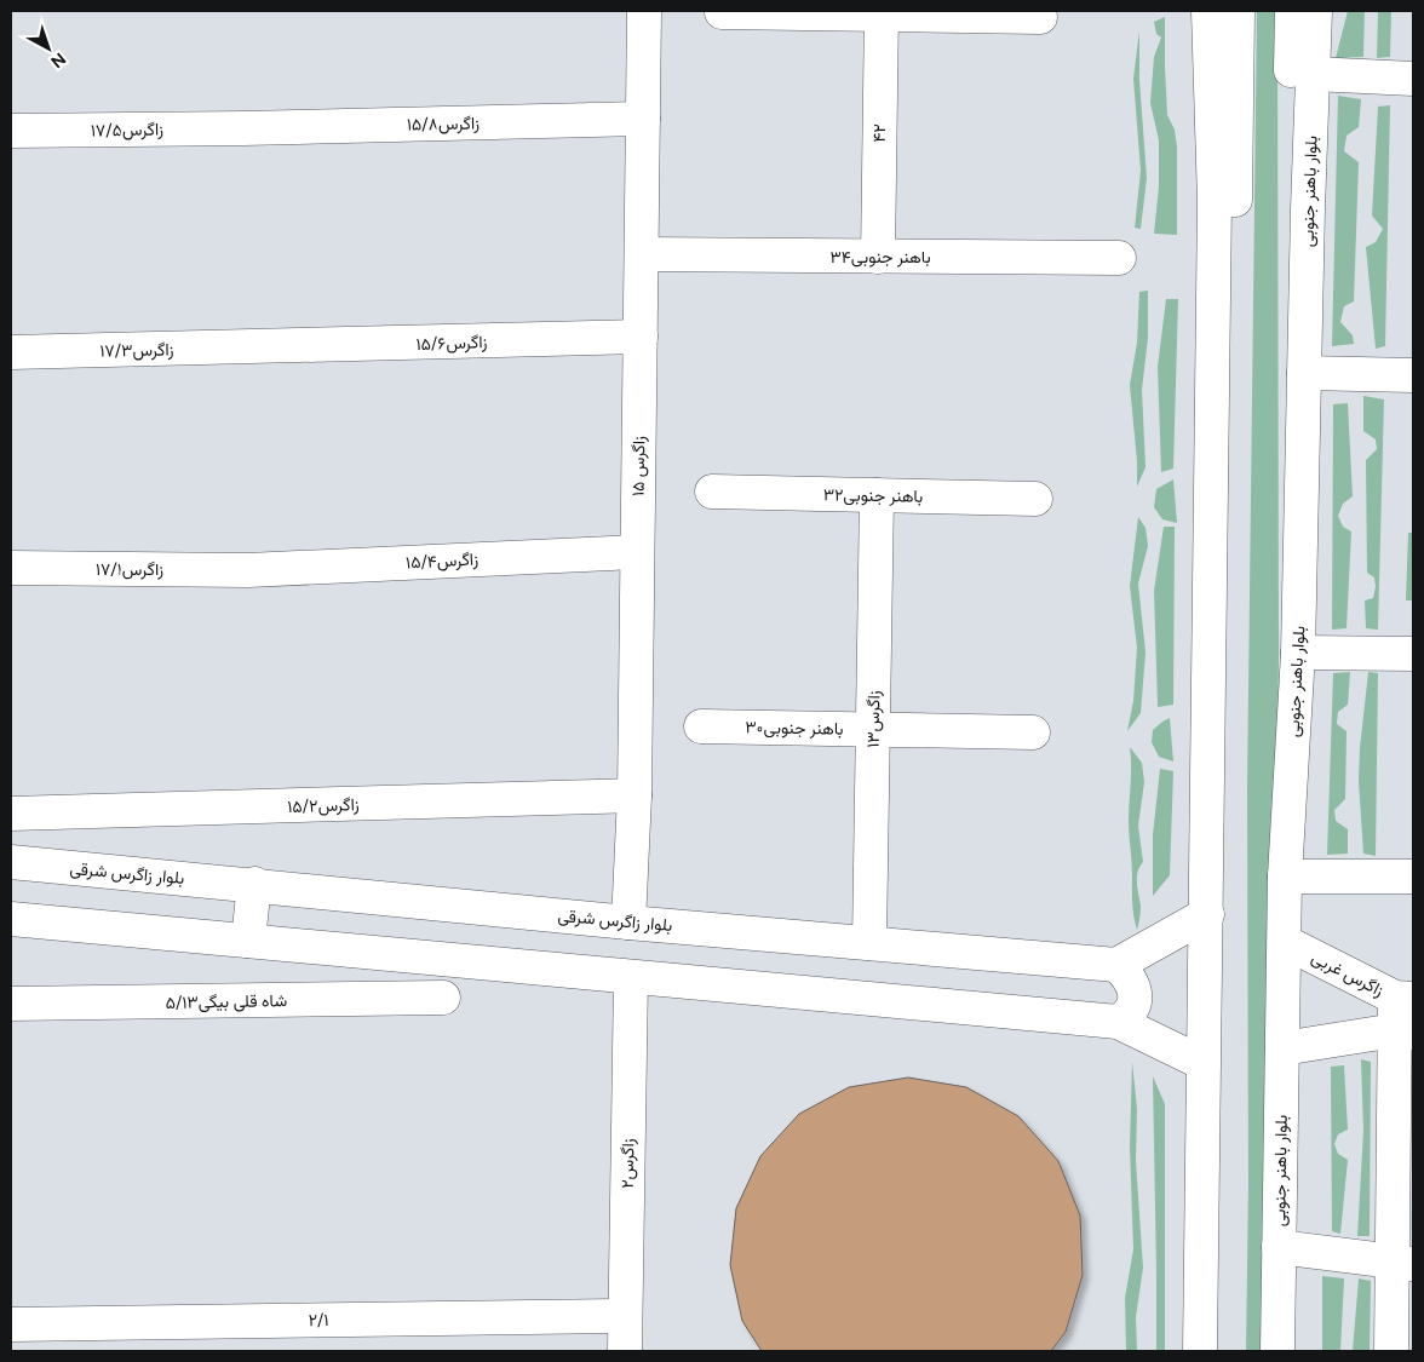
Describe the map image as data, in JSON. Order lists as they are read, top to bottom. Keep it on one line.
{"streets":{"street":["زاگرس۱۵/۸","زاگرس۱۷/۵","۴۲","بلوار باهنر جنوبی","باهنر جنوبی۳۴","زاگرس۱۵/۶","زاگرس۱۷/۳","زاگرس ۱۵","باهنر جنوبی۳۲","زاگرس۱۵/۴","زاگرس۱۷/۱","زاگرس۱۳","باهنر جنوبی۳۰","زاگرس۱۵/۲","بلوار زاگرس شرقی","زاگرس غربی","شاه قلی بیگی۵/۱۳","زاگرس۲","۲/۱"]},"crossings":[["زاگرس۱۵/۸","زاگرس۱۷/۵"],["زاگرس۱۵/۸","زاگرس ۱۵"],["۴۲","باهنر جنوبی۳۴"],["بلوار باهنر جنوبی","زاگرس غربی"],["باهنر جنوبی۳۴","زاگرس ۱۵"],["زاگرس۱۵/۶","زاگرس۱۷/۳"],["زاگرس۱۵/۶","زاگرس ۱۵"],["زاگرس ۱۵","زاگرس۱۵/۴"],["زاگرس ۱۵","زاگرس۱۵/۲"],["زاگرس ۱۵","بلوار زاگرس شرقی"],["باهنر جنوبی۳۲","زاگرس۱۳"],["زاگرس۱۵/۴","زاگرس۱۷/۱"],["زاگرس۱۳","باهنر جنوبی۳۰"],["زاگرس۱۳","بلوار زاگرس شرقی"],["زاگرس۲","۲/۱"]],"north":"bottom right"}
